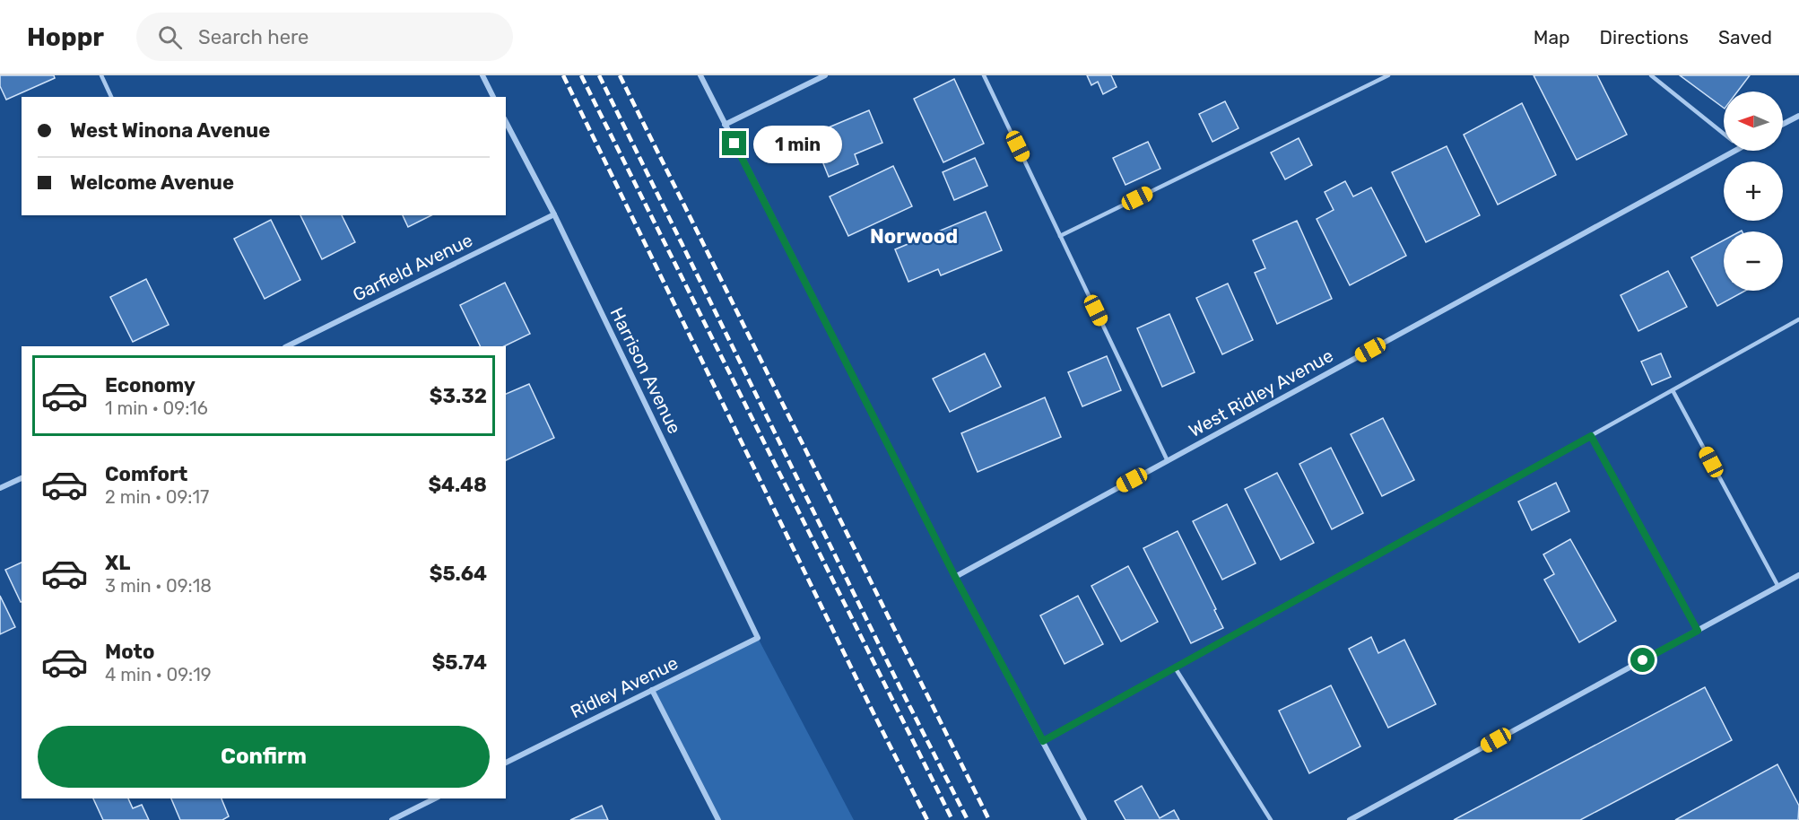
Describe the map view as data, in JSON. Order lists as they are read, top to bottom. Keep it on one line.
{"streets":{"street":["Garfield Avenue","Harrison Avenue","West Ridley Avenue","Ridley Avenue"]},"crossings":[["Garfield Avenue","Harrison Avenue"],["Harrison Avenue","Ridley Avenue"]],"districts":["Norwood"],"north":"left","page":{"header":"Hoppr","search":"Search here","nav":["Map","Directions","Saved"],"map_buttons":["+","−"],"banner":["West Winona Avenue","Welcome Avenue"],"bubble":"1 min","list":[{"name":"Economy","note":"1 min · 09:16","value":"$3.32"},{"name":"Comfort","note":"2 min · 09:17","value":"$4.48"},{"name":"XL","note":"3 min · 09:18","value":"$5.64"},{"name":"Moto","note":"4 min · 09:19","value":"$5.74"}],"buttons":"Confirm"}}
